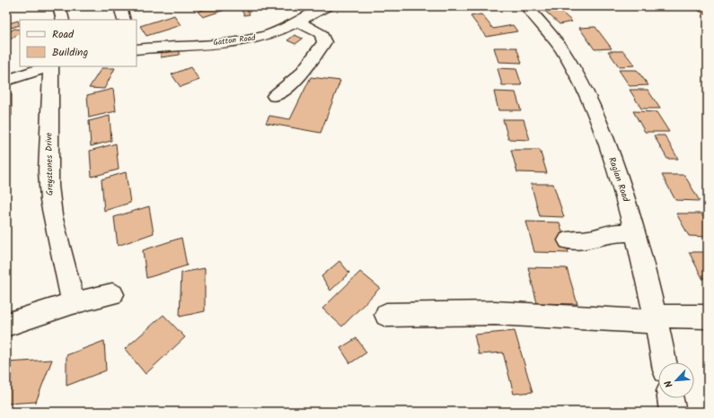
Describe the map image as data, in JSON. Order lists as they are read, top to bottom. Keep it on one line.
{"streets":{"street":["Gatton Road","Greystones Drive","Raglan Road"]},"legend":["Road","Building"],"north":"bottom left"}
